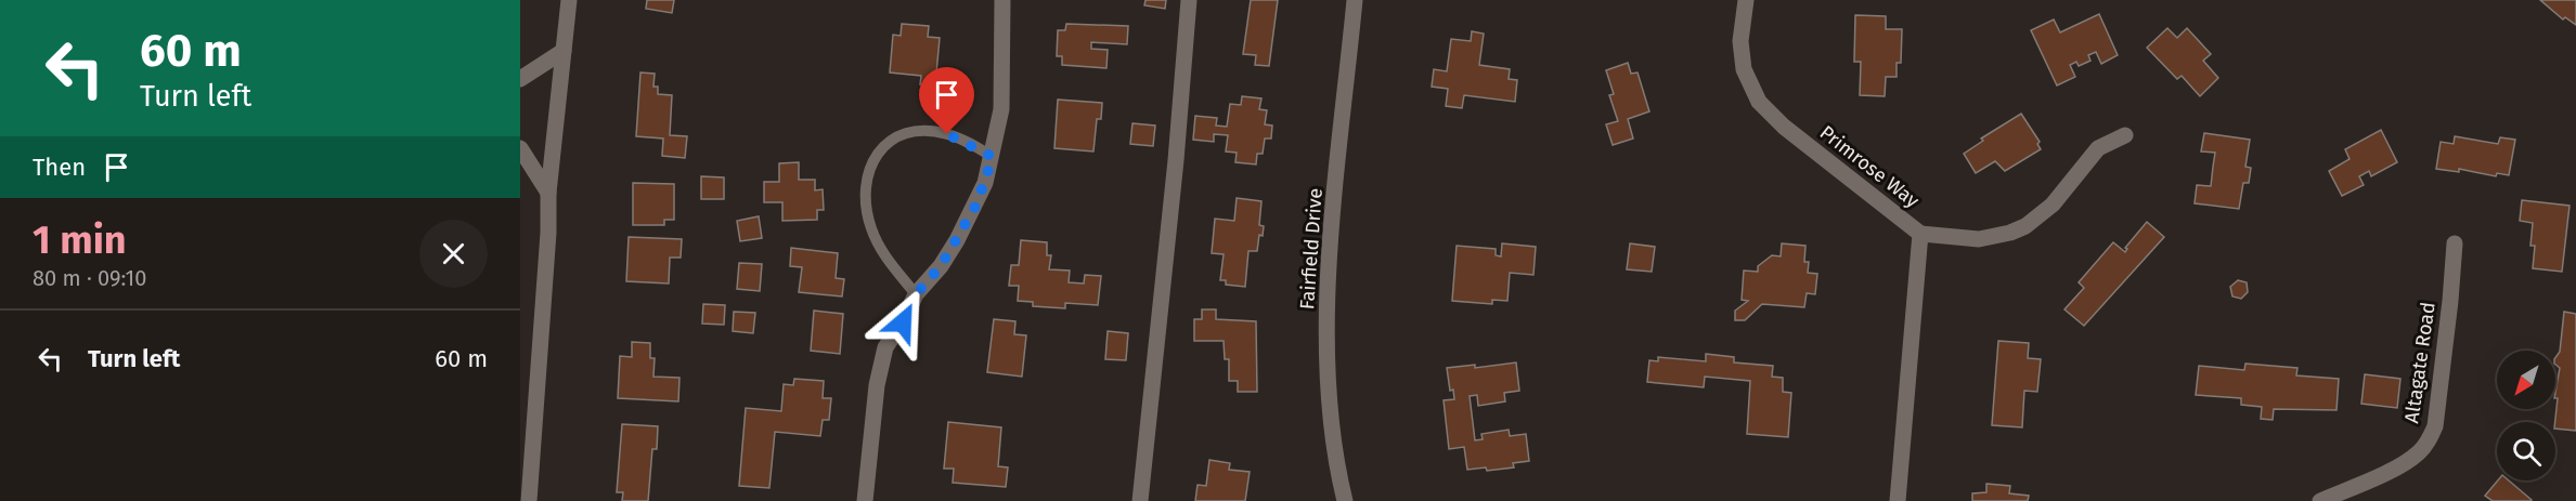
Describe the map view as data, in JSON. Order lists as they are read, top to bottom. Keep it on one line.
{"streets":{"street":["Primrose Way","Fairfield Drive","Altagate Road"]},"north":"bottom left","page":{"turn":["60 m","Turn left"],"then":"Then","heading":["1 min","80 m · 09:10"],"list":[{"name":"Turn left","value":"60 m"}]}}
